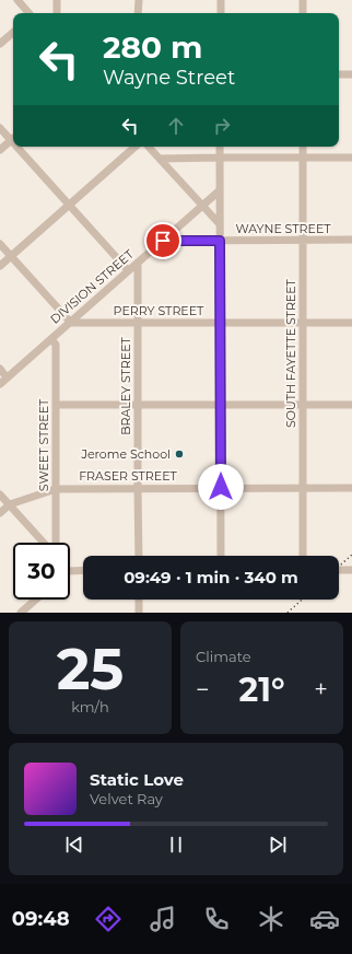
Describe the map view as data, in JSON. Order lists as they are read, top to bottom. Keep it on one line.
{"streets":{"street":["WAYNE STREET","DIVISION STREET","PERRY STREET","SOUTH FAYETTE STREET","BRALEY STREET","SWEET STREET","FRASER STREET"]},"crossings":[["WAYNE STREET","DIVISION STREET"],["WAYNE STREET","SOUTH FAYETTE STREET"],["DIVISION STREET","PERRY STREET"],["DIVISION STREET","BRALEY STREET"],["DIVISION STREET","SWEET STREET"],["PERRY STREET","SOUTH FAYETTE STREET"],["PERRY STREET","BRALEY STREET"],["SOUTH FAYETTE STREET","FRASER STREET"],["BRALEY STREET","FRASER STREET"],["SWEET STREET","FRASER STREET"]],"places":["Jerome School"],"page":{"turn":["280 m","Wayne Street"],"limit":"30","trip":"09:49 · 1 min · 340 m","tile":[["25","km/h"],"Climate"],"heat":["−","21°","+"],"song":["Static Love","Velvet Ray"],"tabs":"09:48"}}
